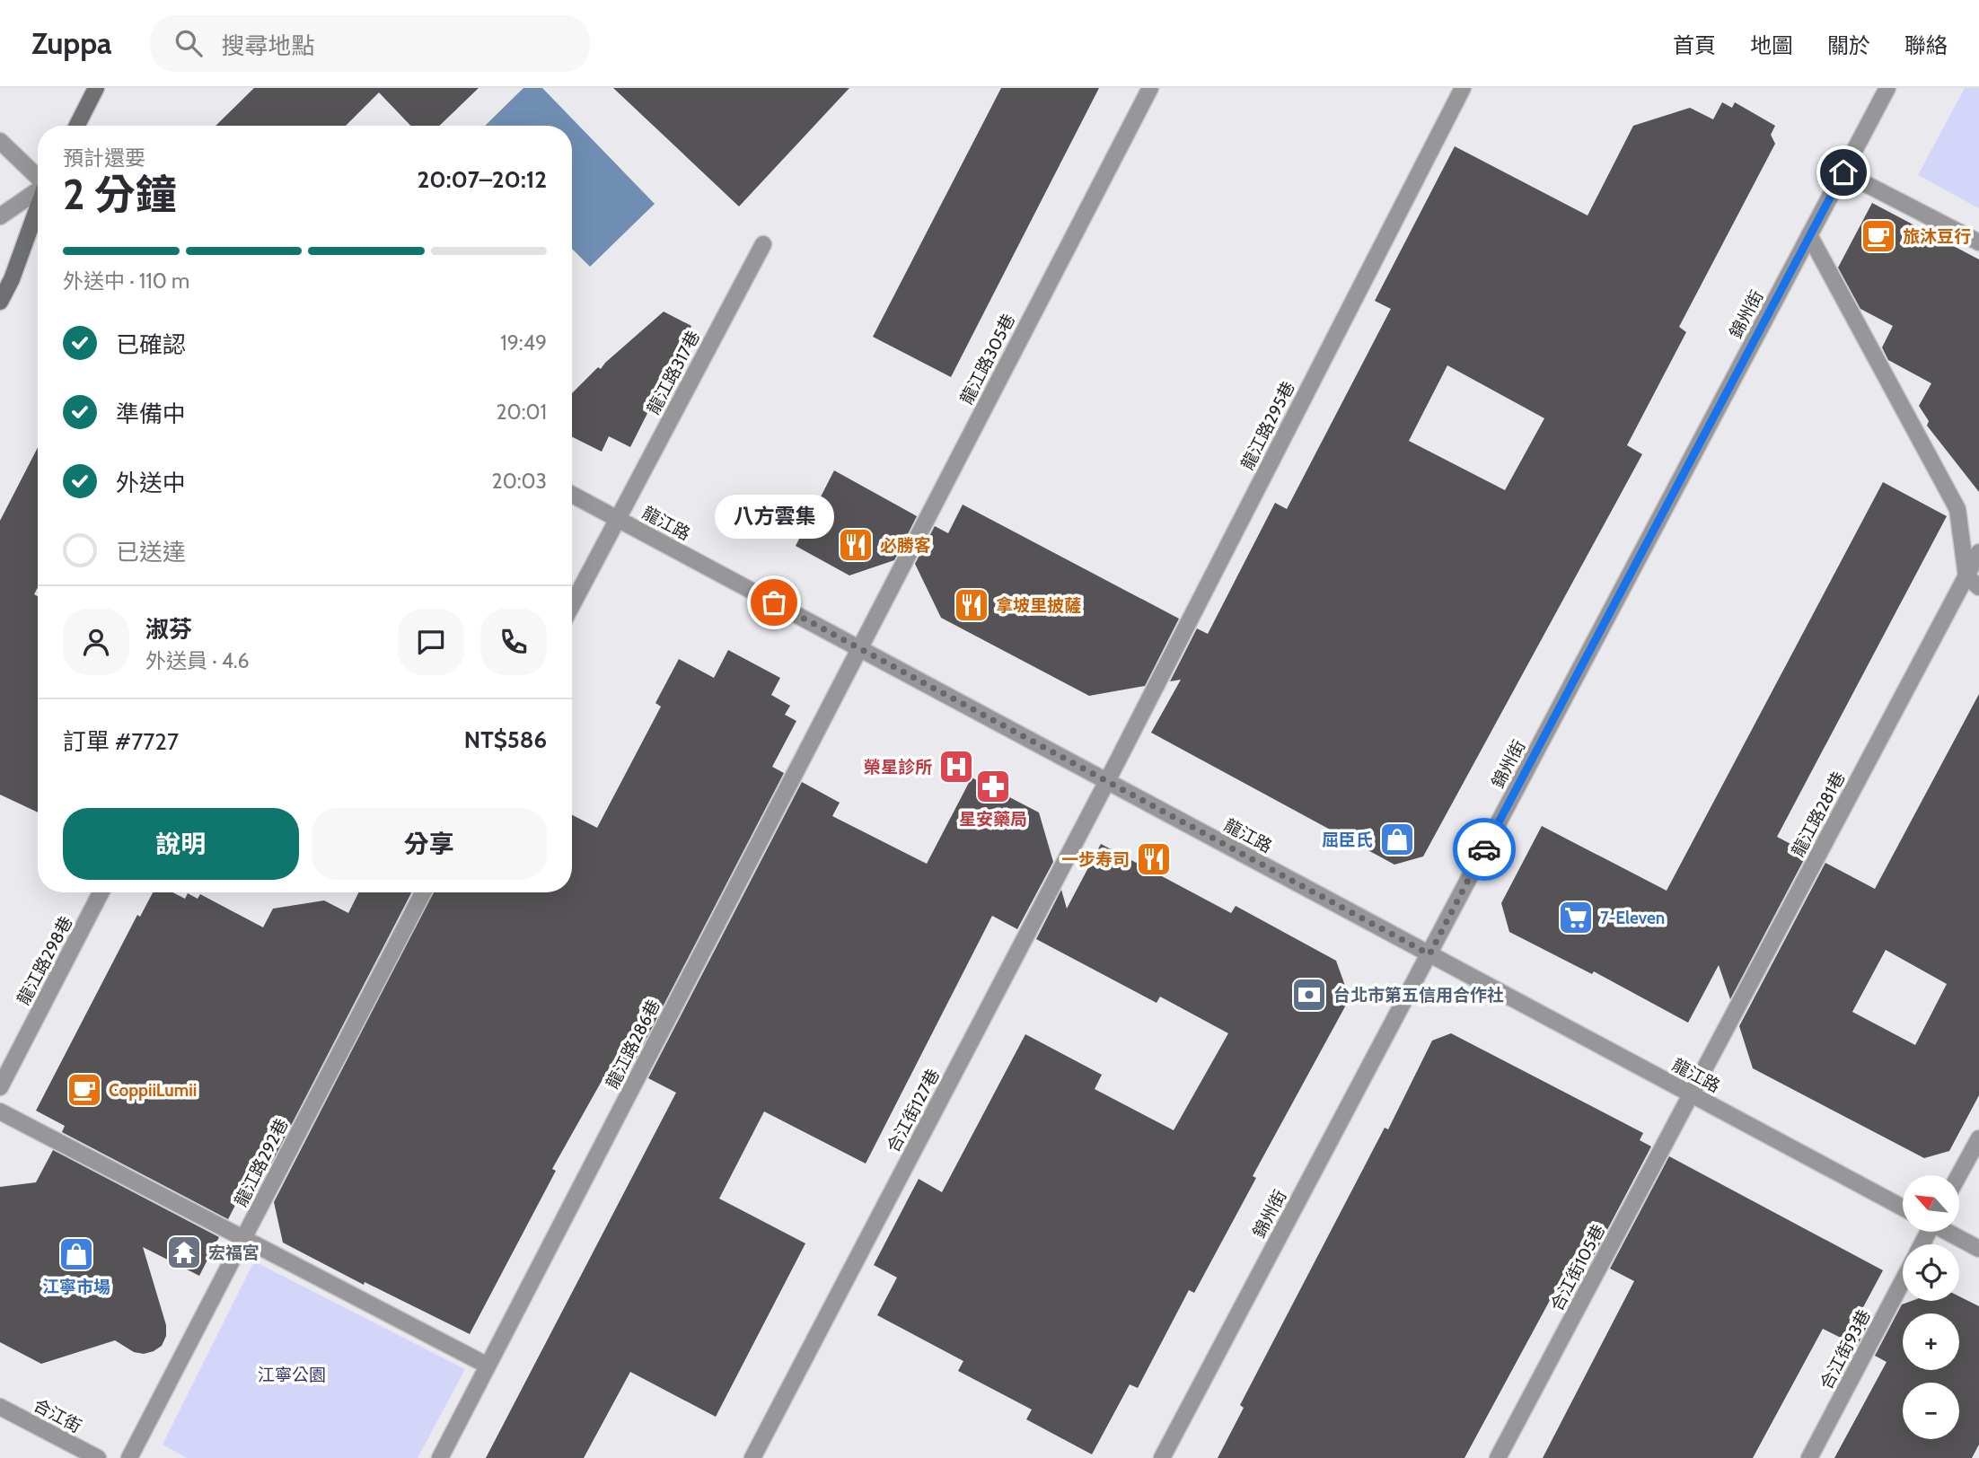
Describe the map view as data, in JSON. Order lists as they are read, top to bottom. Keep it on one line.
{"streets":{"street":["錦州街","龍江路305巷","龍江路317巷","龍江路295巷","龍江路","龍江路281巷","龍江路298巷","龍江路286巷","合江街127巷","龍江路292巷","合江街105巷","合江街93巷","合江街"]},"crossings":[["錦州街","龍江路"],["龍江路305巷","龍江路"],["龍江路305巷","龍江路286巷"],["龍江路317巷","龍江路"],["龍江路295巷","龍江路"],["龍江路295巷","合江街127巷"],["龍江路","龍江路281巷"],["龍江路","龍江路286巷"],["龍江路","合江街127巷"],["龍江路","合江街105巷"],["龍江路281巷","合江街105巷"]],"parks":["江寧公園"],"places":{"cafe":["旅沐豆行","CoppiiLumii"],"restaurant":["必勝客","拿坡里披薩","一步寿司"],"other":["八方雲集"],"hospital":["榮星診所"],"pharmacy":["星安藥局"],"shop":["屈臣氏","江寧市場"],"supermarket":["7-Eleven"],"bank":["台北市第五信用合作社"],"temple":["宏福宮"]},"north":"top left","page":{"header":"Zuppa","search":"搜尋地點","nav":["首頁","地圖","關於","聯絡"],"heading":["2 分鐘","預計還要","20:07–20:12"],"panel":["淑芬","外送員 · 4.6","訂單 #7727","NT$586"],"bar":"外送中 · 110 m","list":[["已確認","19:49"],["準備中","20:01"],["外送中","20:03"],"已送達"],"bubble":"八方雲集","buttons":["說明","分享"],"map_buttons":["+","−"]}}
